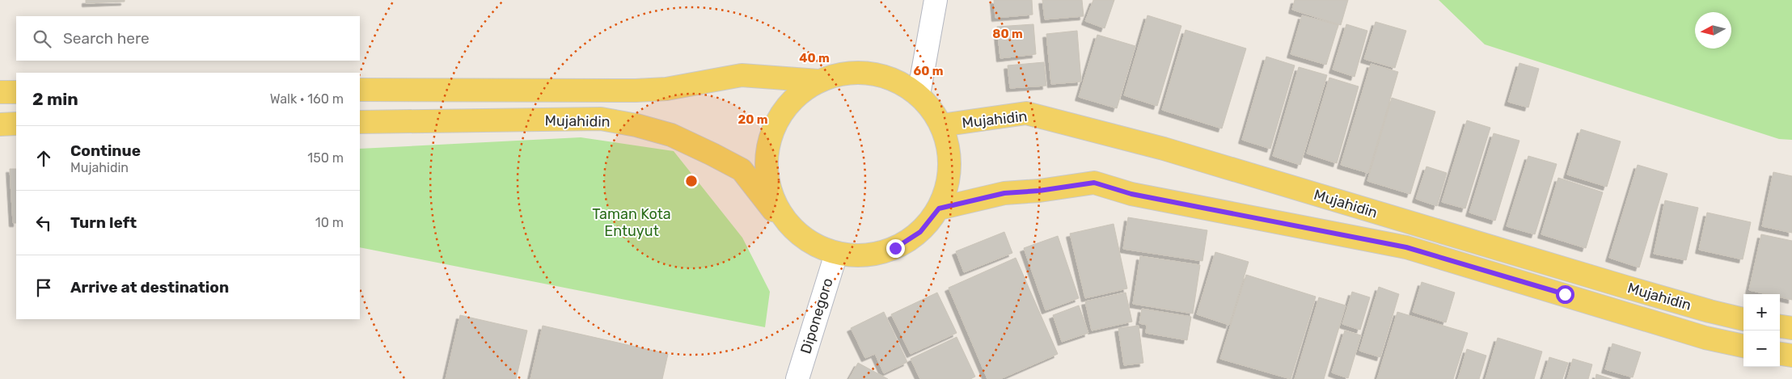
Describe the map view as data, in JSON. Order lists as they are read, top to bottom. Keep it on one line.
{"streets":{"main road":["Mujahidin"],"street":["Diponegoro"]},"crossings":[["Mujahidin","Diponegoro"]],"parks":["Taman Kota Entuyut"],"north":"left","page":{"search":"Search here","heading":["2 min","Walk · 160 m"],"list":[["Continue","Mujahidin","150 m"],["Turn left","10 m"],"Arrive at destination"],"map_buttons":["+","−"]},"rings":["80 m","40 m","60 m","20 m"]}
